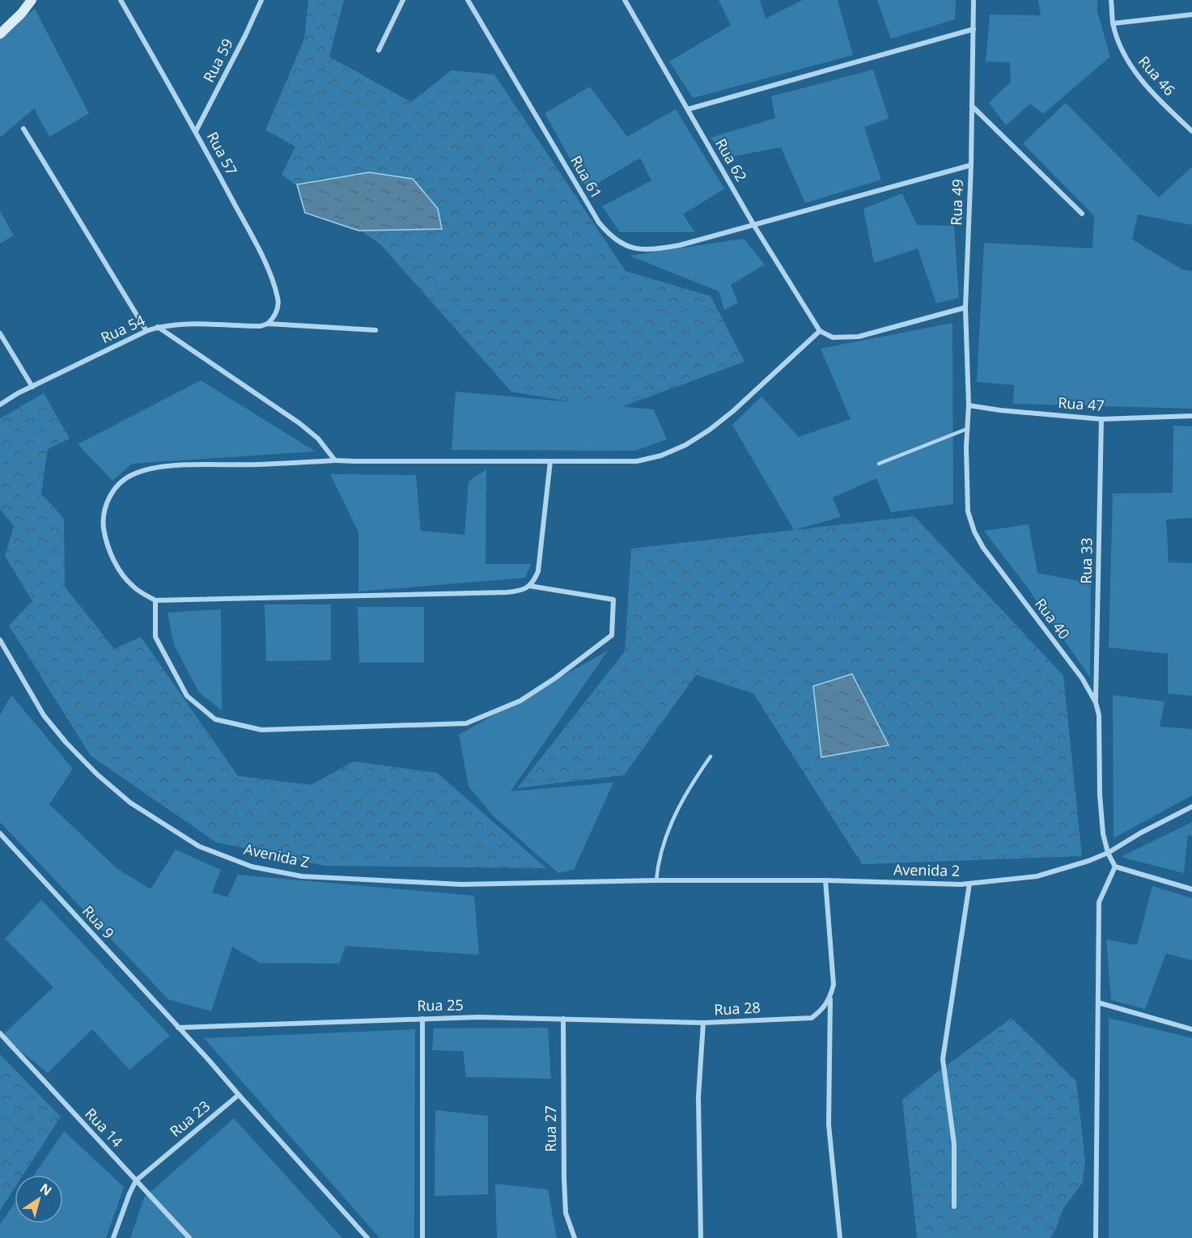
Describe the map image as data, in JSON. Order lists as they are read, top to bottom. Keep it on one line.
{"streets":{"street":["Rua 59","Rua 46","Rua 57","Rua 62","Rua 61","Rua 49","Rua 54","Rua 47","Rua 33","Rua 40","Avenida Z","Avenida 2","Rua 9","Rua 25","Rua 28","Rua 23","Rua 14","Rua 27"]},"crossings":[["Rua 59","Rua 57"],["Rua 57","Rua 54"],["Rua 62","Rua 61"],["Rua 61","Rua 49"],["Rua 49","Rua 47"],["Rua 49","Rua 40"],["Rua 47","Rua 33"],["Rua 47","Rua 40"],["Rua 33","Rua 40"],["Rua 40","Avenida 2"],["Avenida Z","Avenida 2"],["Rua 9","Rua 25"],["Rua 25","Rua 28"],["Rua 25","Rua 27"],["Rua 23","Rua 14"]],"north":"top right"}
